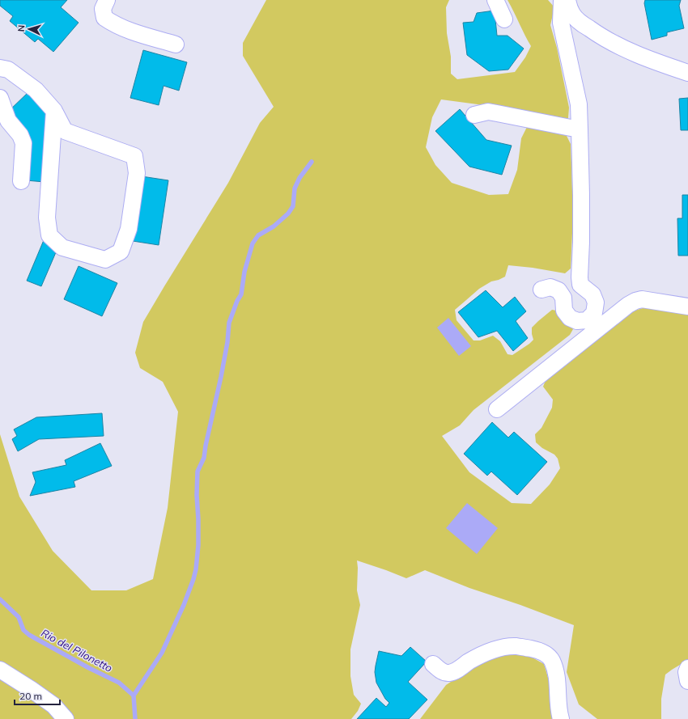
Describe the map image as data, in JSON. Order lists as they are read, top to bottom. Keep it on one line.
{"water":["Rio del Pilonetto"],"scale_bar":"20 m","north":"left"}
